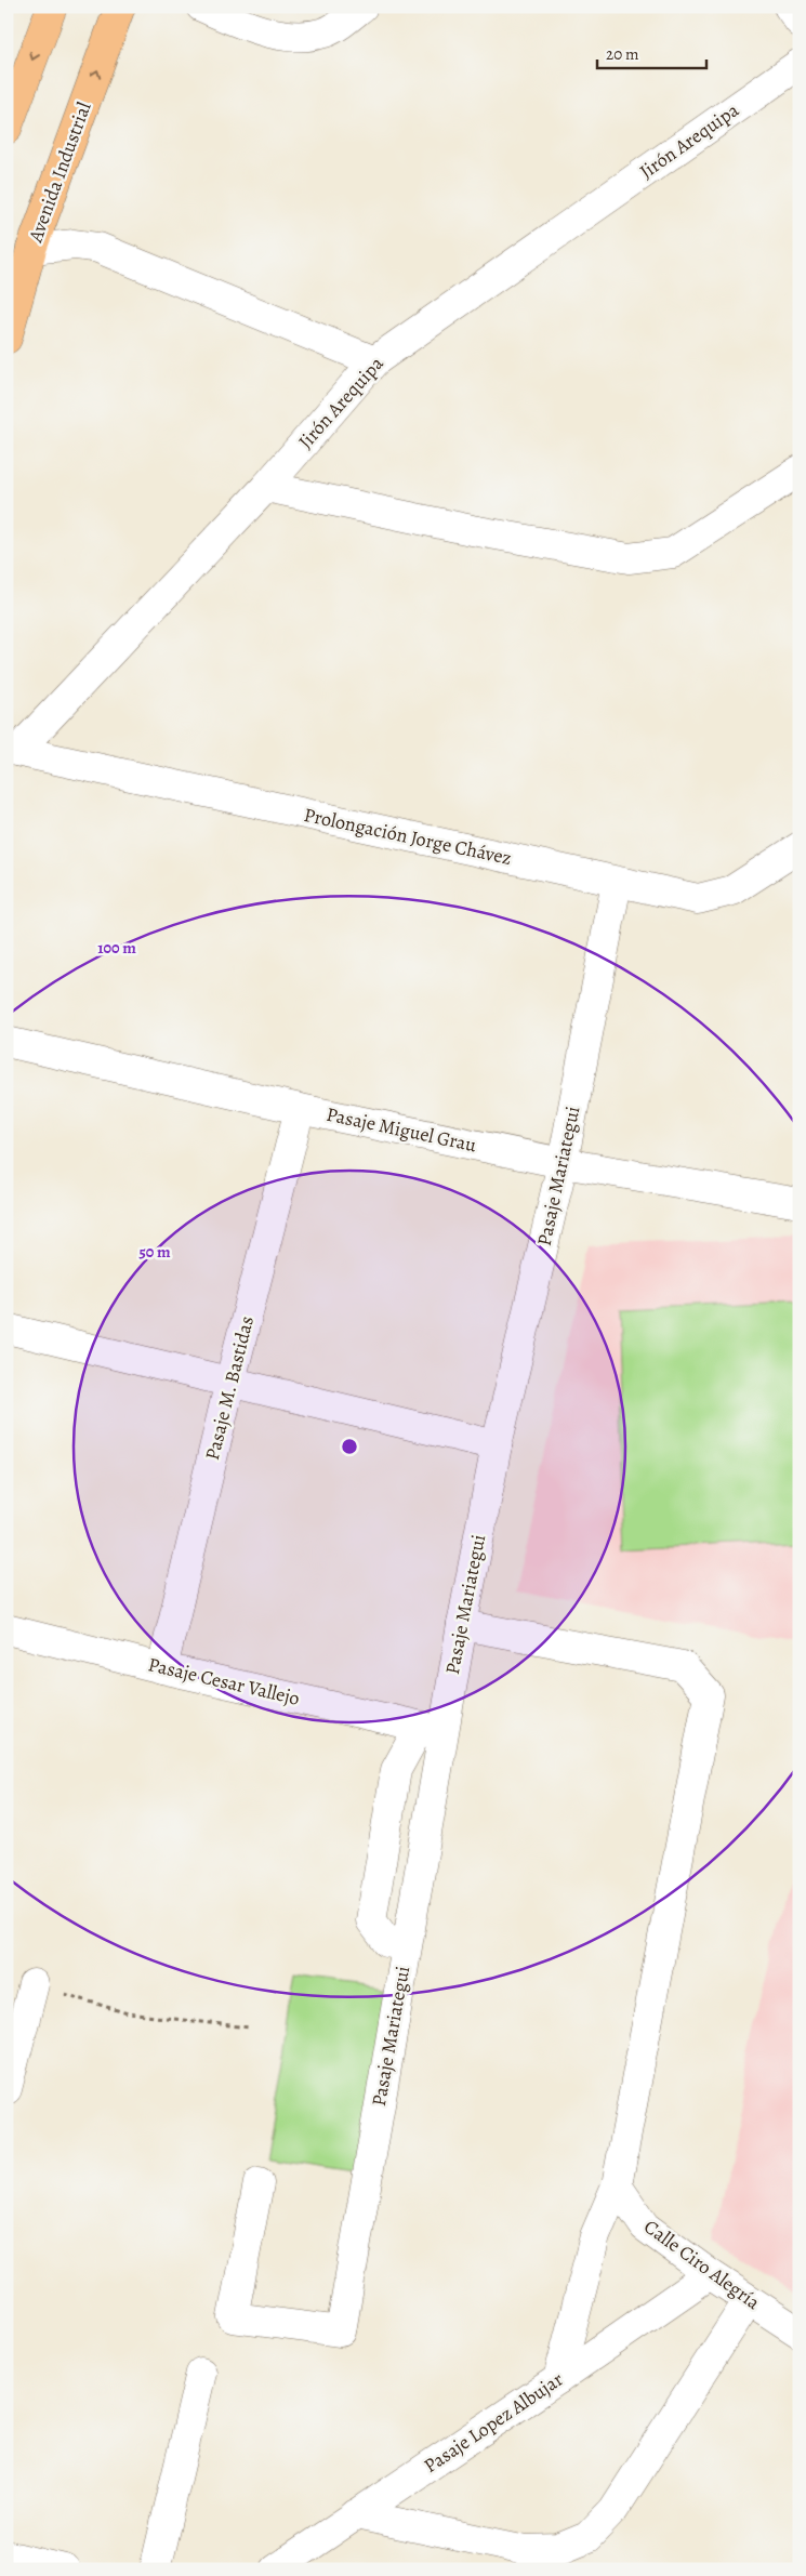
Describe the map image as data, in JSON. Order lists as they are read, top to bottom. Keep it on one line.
{"streets":{"main road":["Avenida Industrial"],"street":["Jirón Arequipa","Prolongación Jorge Chávez","Pasaje Miguel Grau","Pasaje Mariategui","Pasaje M. Bastidas","Pasaje Cesar Vallejo","Calle Ciro Alegría","Pasaje Lopez Albujar"]},"crossings":[["Jirón Arequipa","Prolongación Jorge Chávez"],["Prolongación Jorge Chávez","Pasaje Mariategui"],["Pasaje Miguel Grau","Pasaje Mariategui"],["Pasaje Miguel Grau","Pasaje M. Bastidas"],["Pasaje Mariategui","Pasaje Cesar Vallejo"],["Pasaje M. Bastidas","Pasaje Cesar Vallejo"],["Calle Ciro Alegría","Pasaje Lopez Albujar"]],"scale_bar":"20 m","rings":["100 m","50 m"]}
